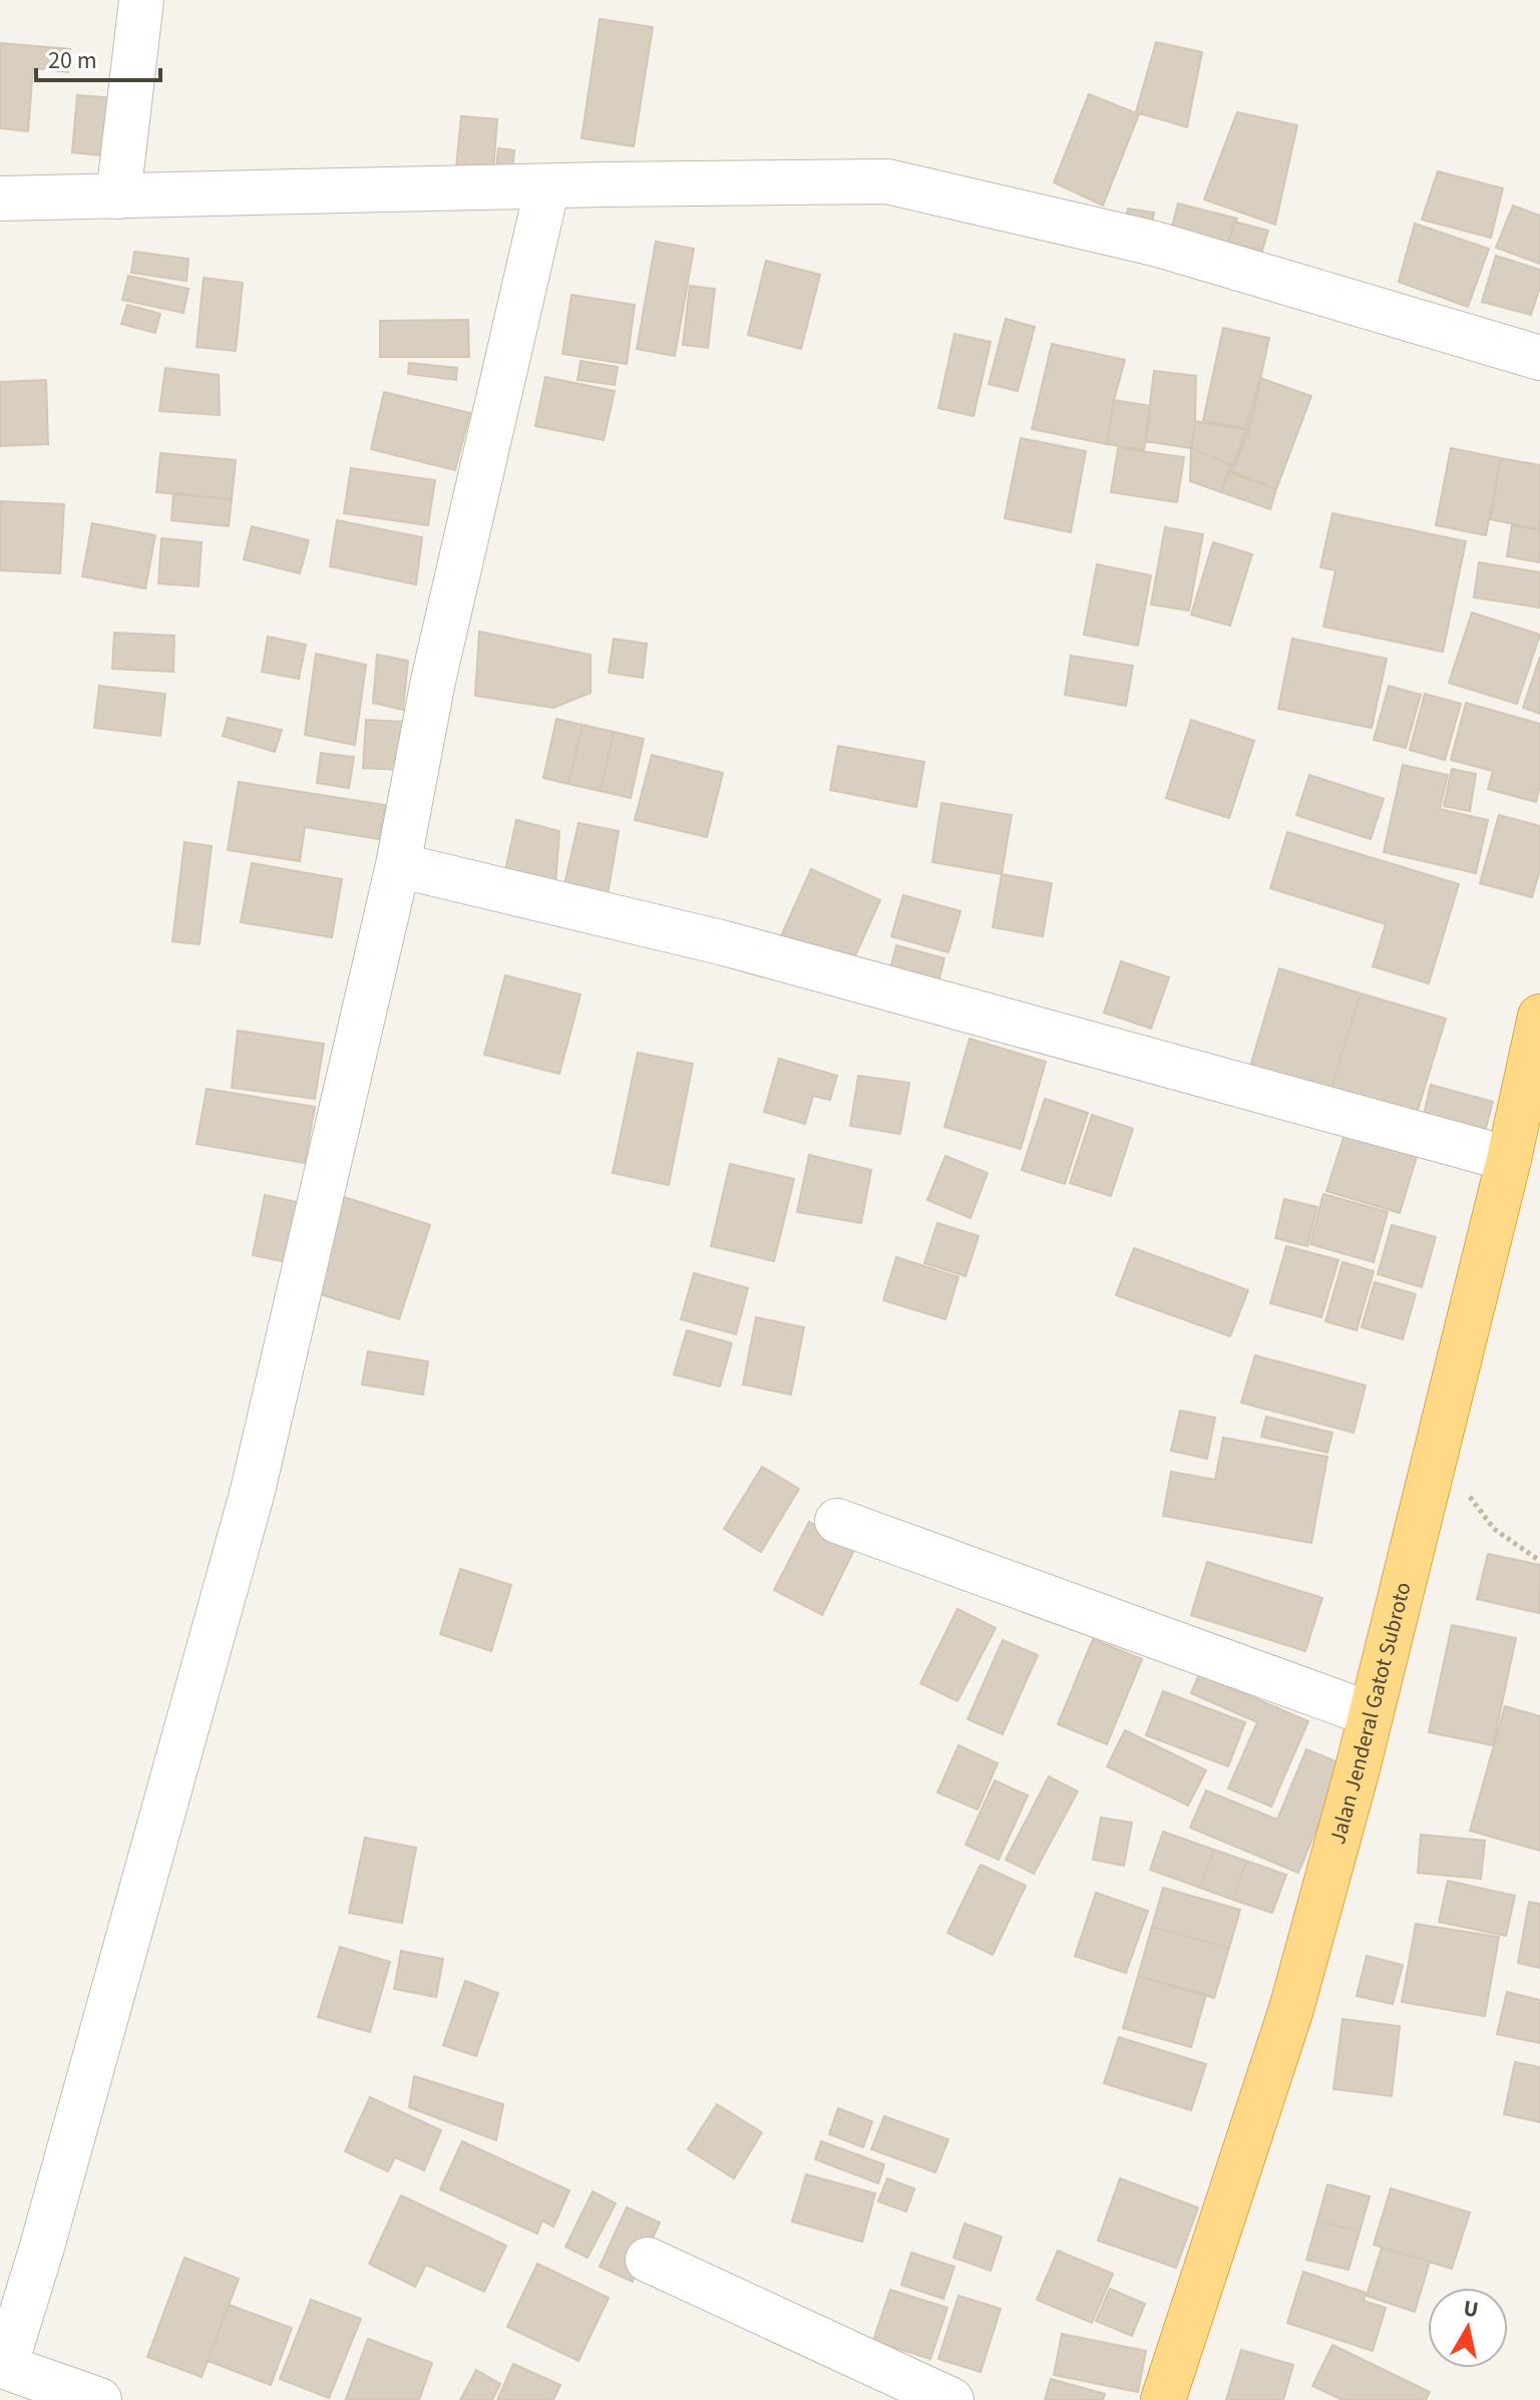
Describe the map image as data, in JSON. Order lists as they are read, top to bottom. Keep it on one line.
{"streets":{"highway":["Jalan Jenderal Gatot Subroto"]},"scale_bar":"20 m","north":"top"}
